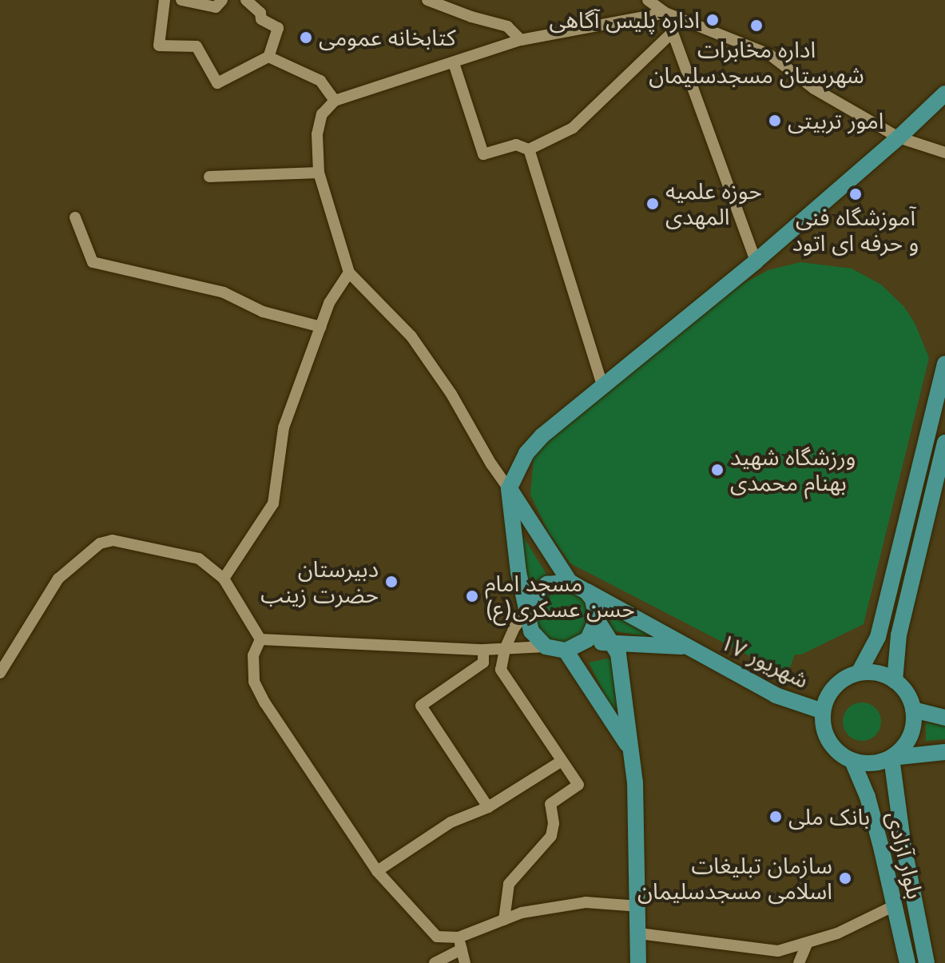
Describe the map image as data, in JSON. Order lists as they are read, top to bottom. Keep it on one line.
{"streets":{"main road":["۱۷ شهریور","بلوار آزادی"]},"crossings":[["۱۷ شهریور","بلوار آزادی"]],"places":["اداره پلیس آگاهی","اداره مخابرات شهرستان مسجدسلیمان","کتابخانه عمومی","امور تربیتی","آموزشگاه فنی و حرفه ای اتود","حوزه علمیه المهدی","ورزشگاه شهید بهنام محمدی","دبیرستان حضرت زینب","مسجد امام حسن عسکری(ع)","بانک ملی","سازمان تبلیغات اسلامی مسجدسلیمان"]}
